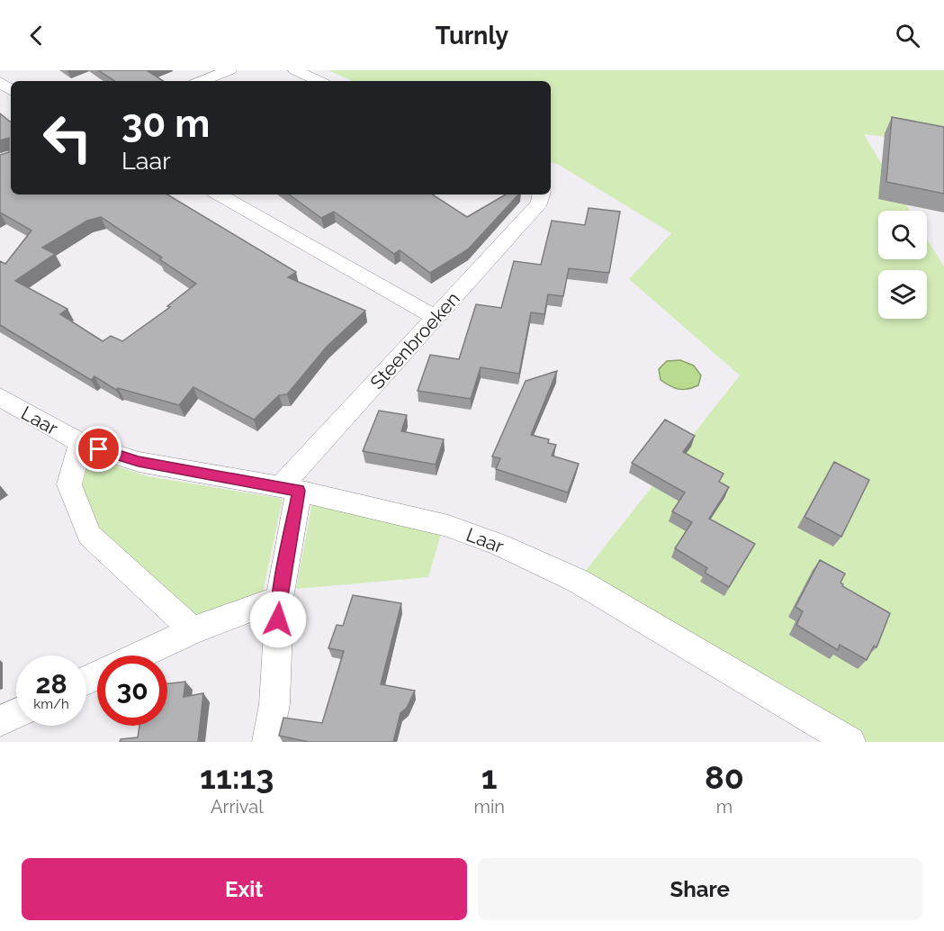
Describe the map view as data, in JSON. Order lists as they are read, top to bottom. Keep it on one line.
{"streets":{"street":["Steenbroeken","Laar"]},"crossings":[["Steenbroeken","Laar"]],"page":{"header":"Turnly","turn":["30 m","Laar"],"speed":"28 km/h","limit":"30","eta":["11:13","Arrival","1","min","80","m"],"buttons":["Exit","Share"]}}
